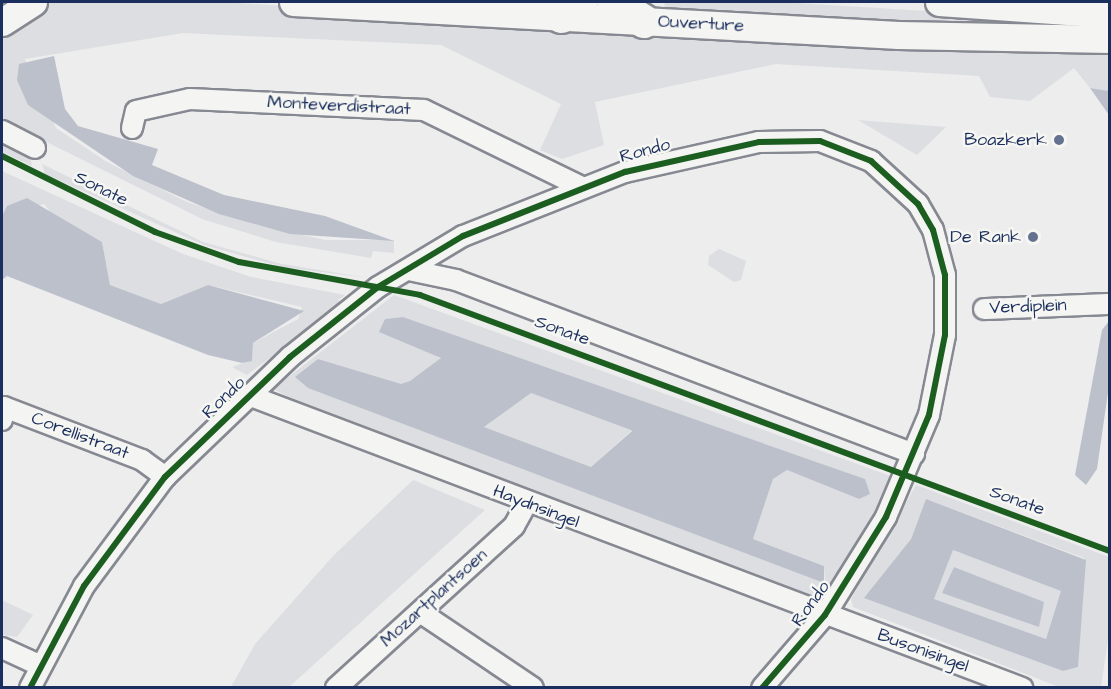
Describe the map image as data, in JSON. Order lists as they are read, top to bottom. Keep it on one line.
{"streets":{"main road":["Ouverture"],"street":["Monteverdistraat","Rondo","Sonate","Verdiplein","Corellistraat","Haydnsingel","Mozartplantsoen","Busonisingel"]},"crossings":[["Monteverdistraat","Rondo"],["Rondo","Sonate"],["Rondo","Corellistraat"],["Rondo","Haydnsingel"],["Rondo","Busonisingel"],["Haydnsingel","Mozartplantsoen"],["Haydnsingel","Busonisingel"]],"places":["Boazkerk","De Rank"]}
